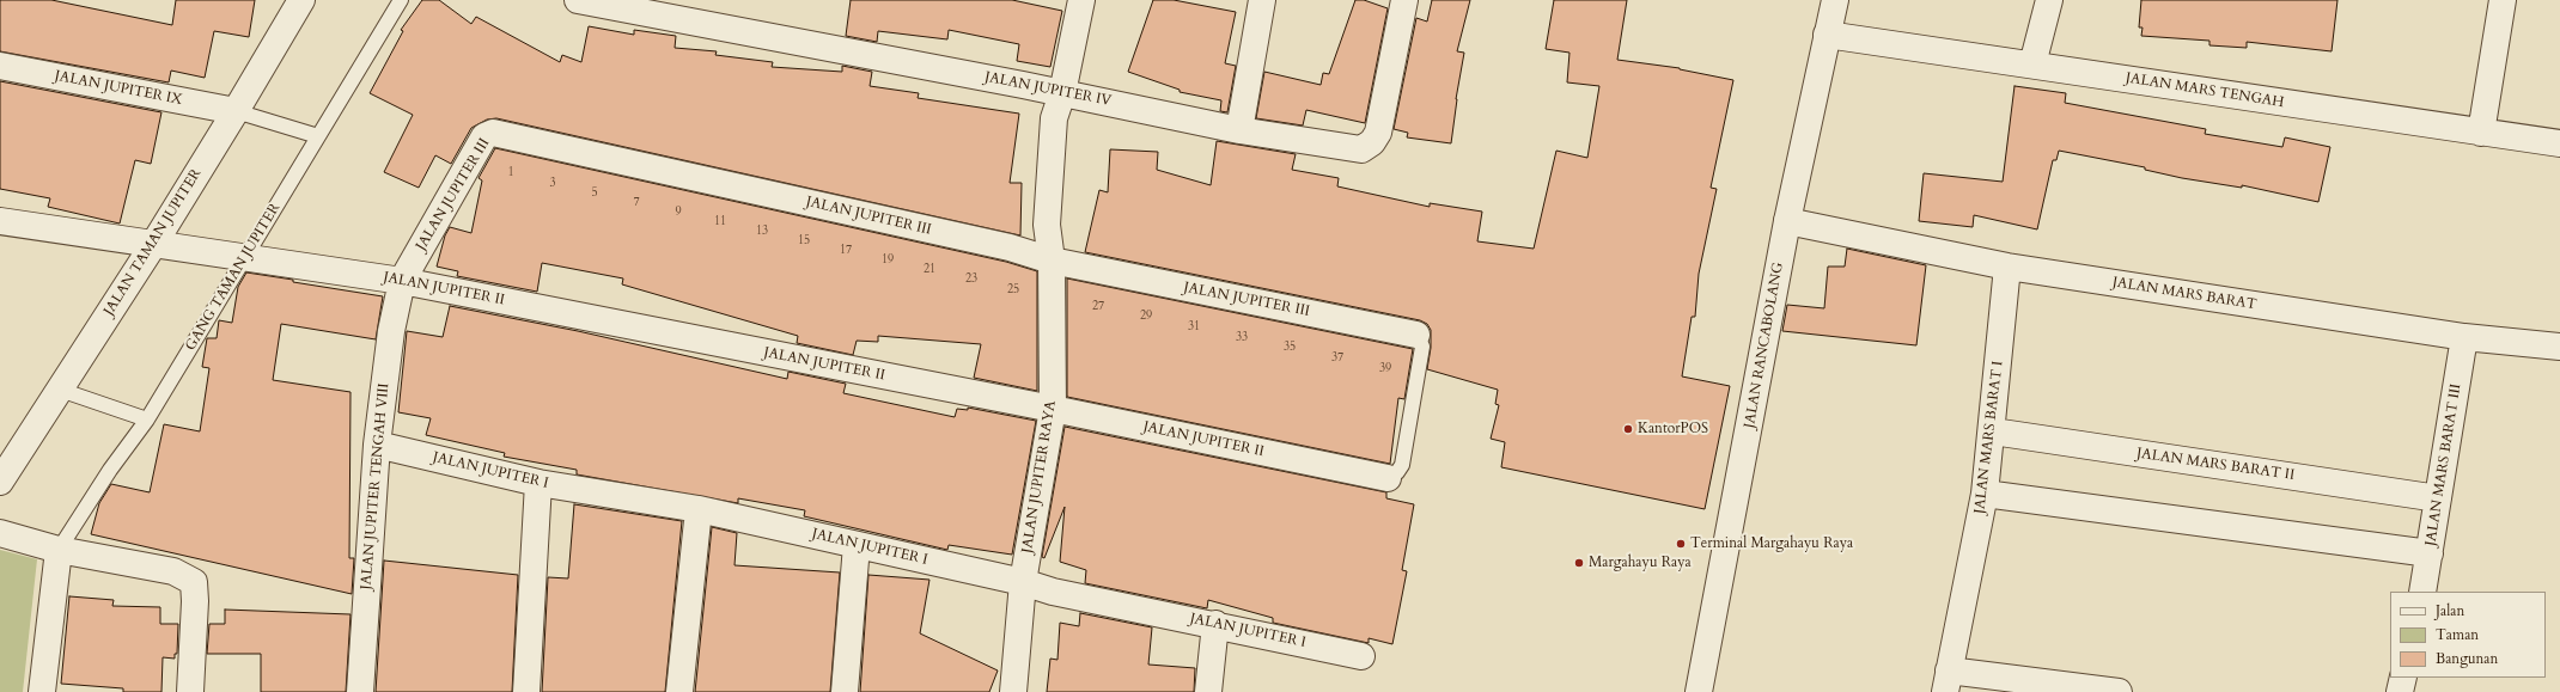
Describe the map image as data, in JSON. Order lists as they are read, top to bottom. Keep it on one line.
{"streets":{"street":["JALAN JUPITER IX","JALAN JUPITER IV","JALAN MARS TENGAH","JALAN JUPITER III","JALAN TAMAN JUPITER","JALAN JUPITER II","JALAN MARS BARAT","JALAN RANCABOLANG","JALAN MARS BARAT I","JALAN MARS BARAT II","JALAN MARS BARAT III","JALAN JUPITER I","JALAN JUPITER RAYA","JALAN JUPITER TENGAH VIII"],"lane":["GANG TAMAN JUPITER"]},"crossings":[["JALAN JUPITER IX","JALAN TAMAN JUPITER"],["JALAN JUPITER IV","JALAN JUPITER RAYA"],["JALAN MARS TENGAH","JALAN RANCABOLANG"],["JALAN JUPITER III","JALAN JUPITER II"],["JALAN JUPITER III","JALAN JUPITER RAYA"],["JALAN JUPITER III","JALAN JUPITER TENGAH VIII"],["JALAN TAMAN JUPITER","JALAN JUPITER II"],["GANG TAMAN JUPITER","JALAN JUPITER II"],["JALAN JUPITER II","JALAN JUPITER RAYA"],["JALAN JUPITER II","JALAN JUPITER TENGAH VIII"],["JALAN MARS BARAT","JALAN RANCABOLANG"],["JALAN MARS BARAT","JALAN MARS BARAT I"],["JALAN MARS BARAT","JALAN MARS BARAT III"],["JALAN MARS BARAT I","JALAN MARS BARAT II"],["JALAN MARS BARAT II","JALAN MARS BARAT III"],["JALAN JUPITER I","JALAN JUPITER RAYA"],["JALAN JUPITER I","JALAN JUPITER TENGAH VIII"]],"places":["KantorPOS","Terminal Margahayu Raya","Margahayu Raya"],"house_numbers":["1","3","5","7","9","11","13","15","17","19","21","23","25","27","29","31","33","35","37","39"],"legend":["Jalan","Taman","Bangunan"]}
